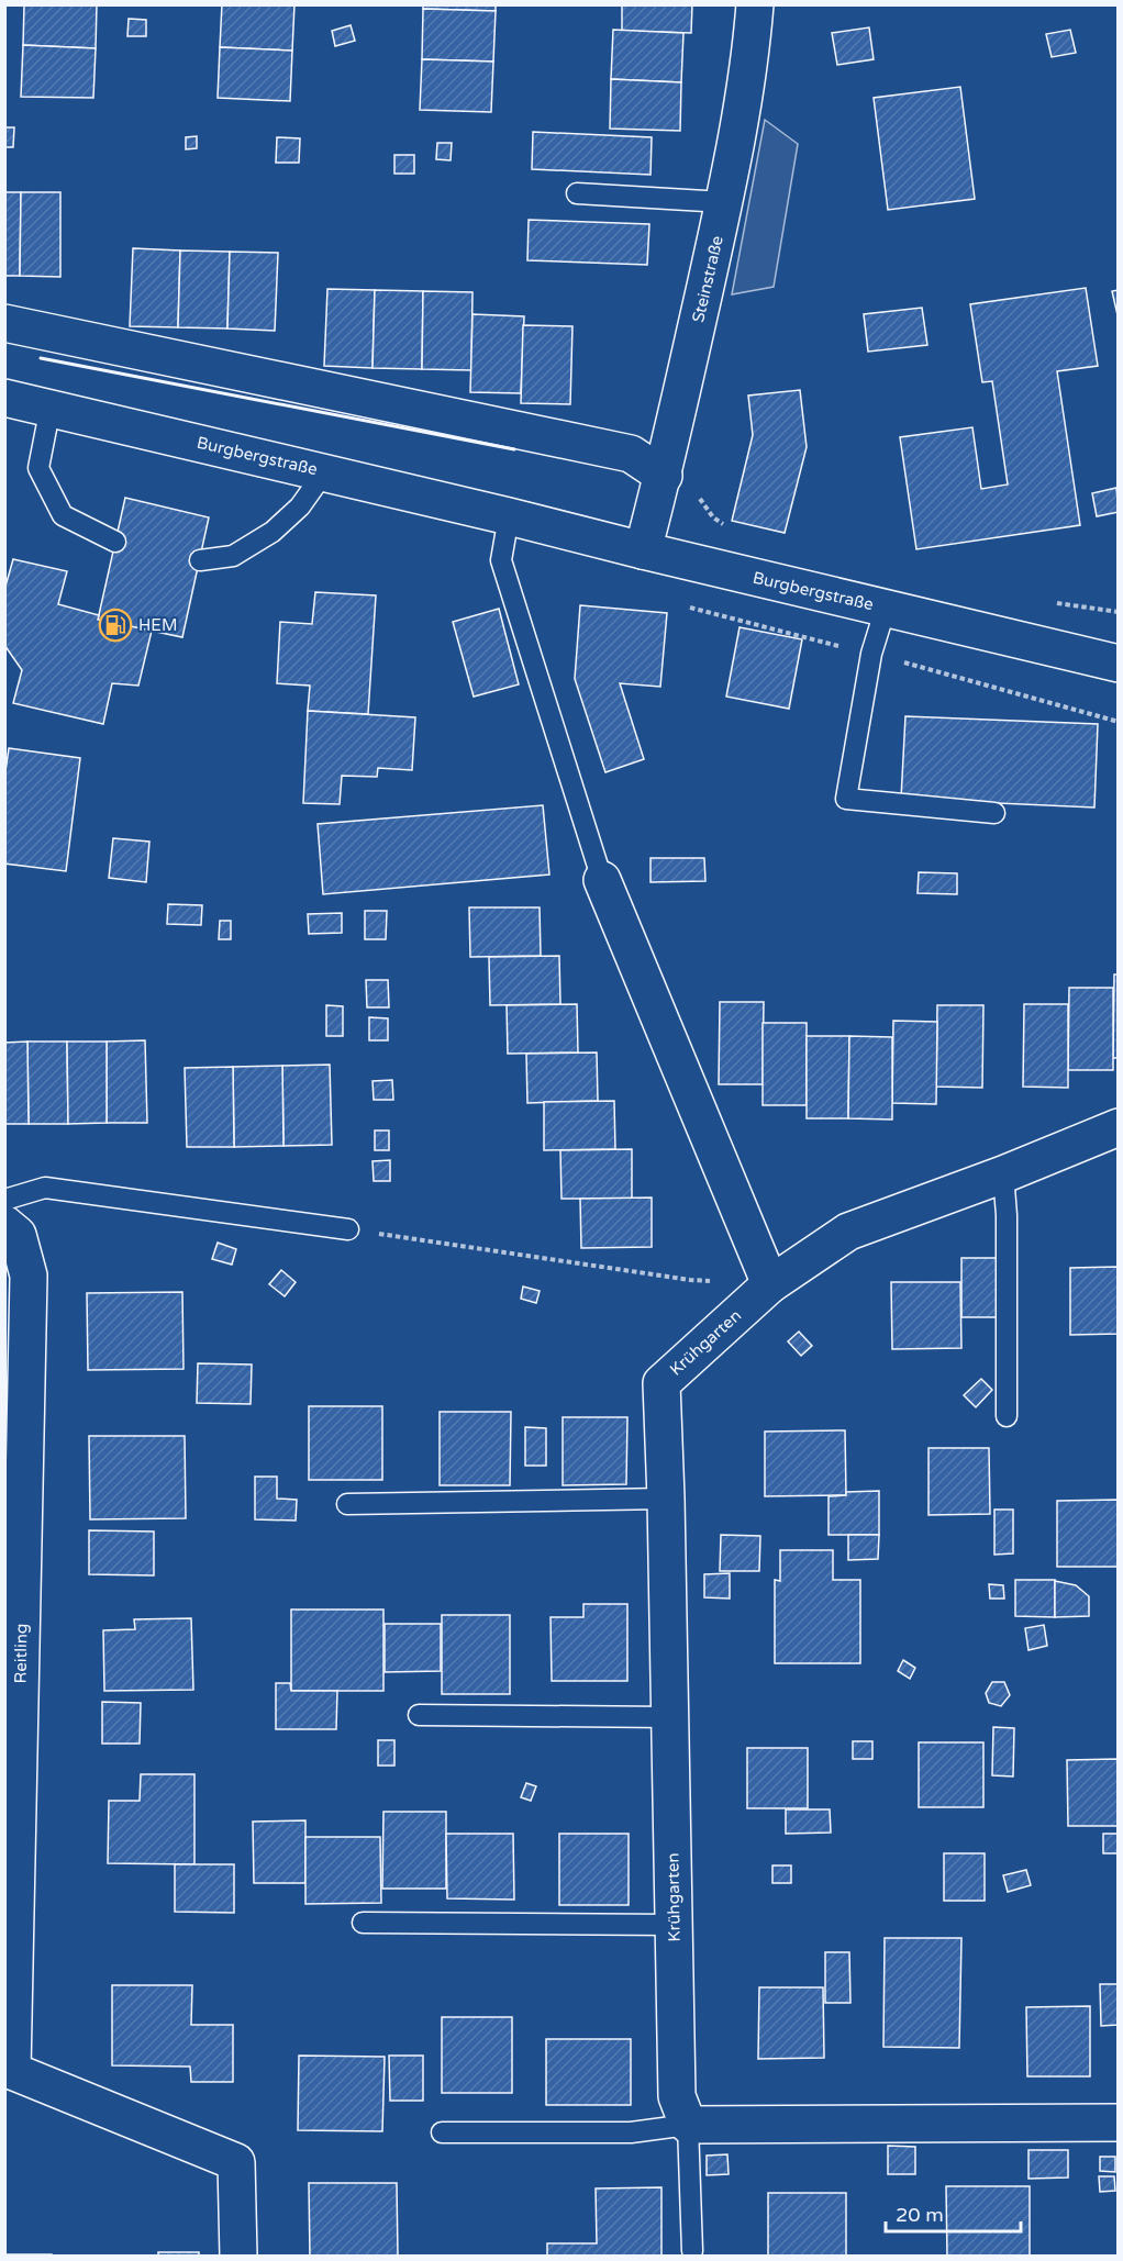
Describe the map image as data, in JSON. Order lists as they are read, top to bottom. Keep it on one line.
{"streets":{"street":["Steinstraße","Burgbergstraße","Krühgarten","Reitling"]},"crossings":[["Steinstraße","Burgbergstraße"]],"places":{"fuel station":["HEM"]},"scale_bar":"20 m"}
